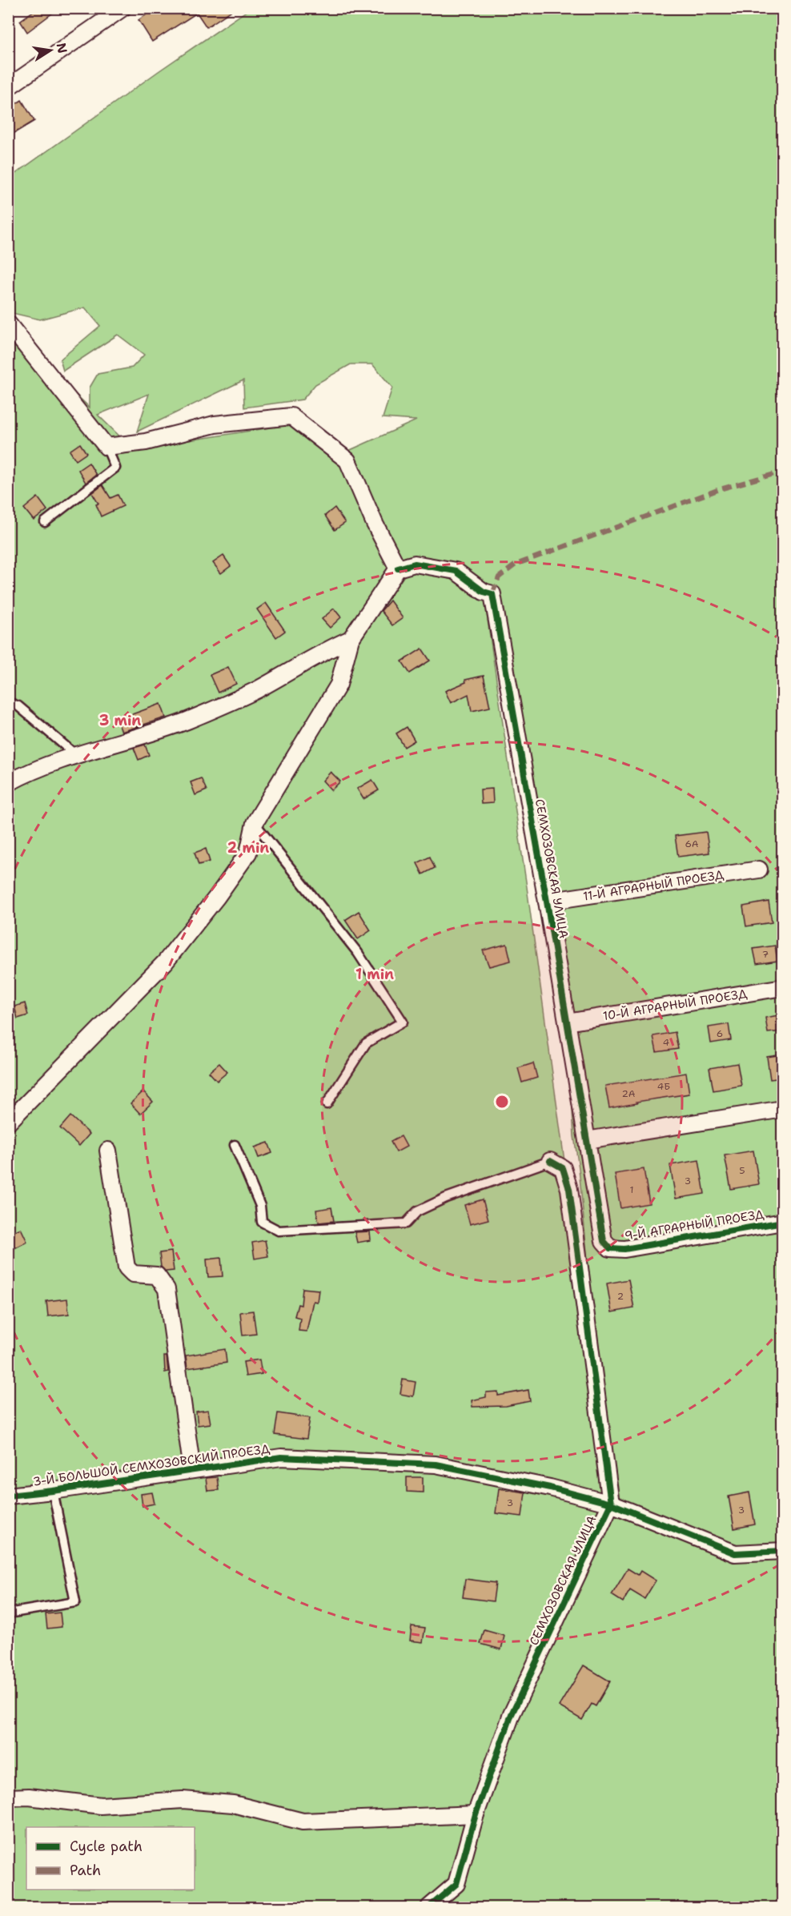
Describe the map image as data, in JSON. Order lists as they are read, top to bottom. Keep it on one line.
{"streets":{"street":["СЕМХОЗОВСКАЯ УЛИЦА","11-Й АГРАРНЫЙ ПРОЕЗД","10-Й АГРАРНЫЙ ПРОЕЗД","9-Й АГРАРНЫЙ ПРОЕЗД","3-Й БОЛЬШОЙ СЕМХОЗОВСКИЙ ПРОЕЗД"]},"crossings":[["СЕМХОЗОВСКАЯ УЛИЦА","11-Й АГРАРНЫЙ ПРОЕЗД"],["СЕМХОЗОВСКАЯ УЛИЦА","10-Й АГРАРНЫЙ ПРОЕЗД"],["СЕМХОЗОВСКАЯ УЛИЦА","9-Й АГРАРНЫЙ ПРОЕЗД"],["СЕМХОЗОВСКАЯ УЛИЦА","3-Й БОЛЬШОЙ СЕМХОЗОВСКИЙ ПРОЕЗД"]],"house_numbers":["6А","7","6","4","4Б","2А","5","3","1","2","3","3"],"legend":["Cycle path","Path"],"north":"right","rings":["3 min","2 min","1 min"]}
